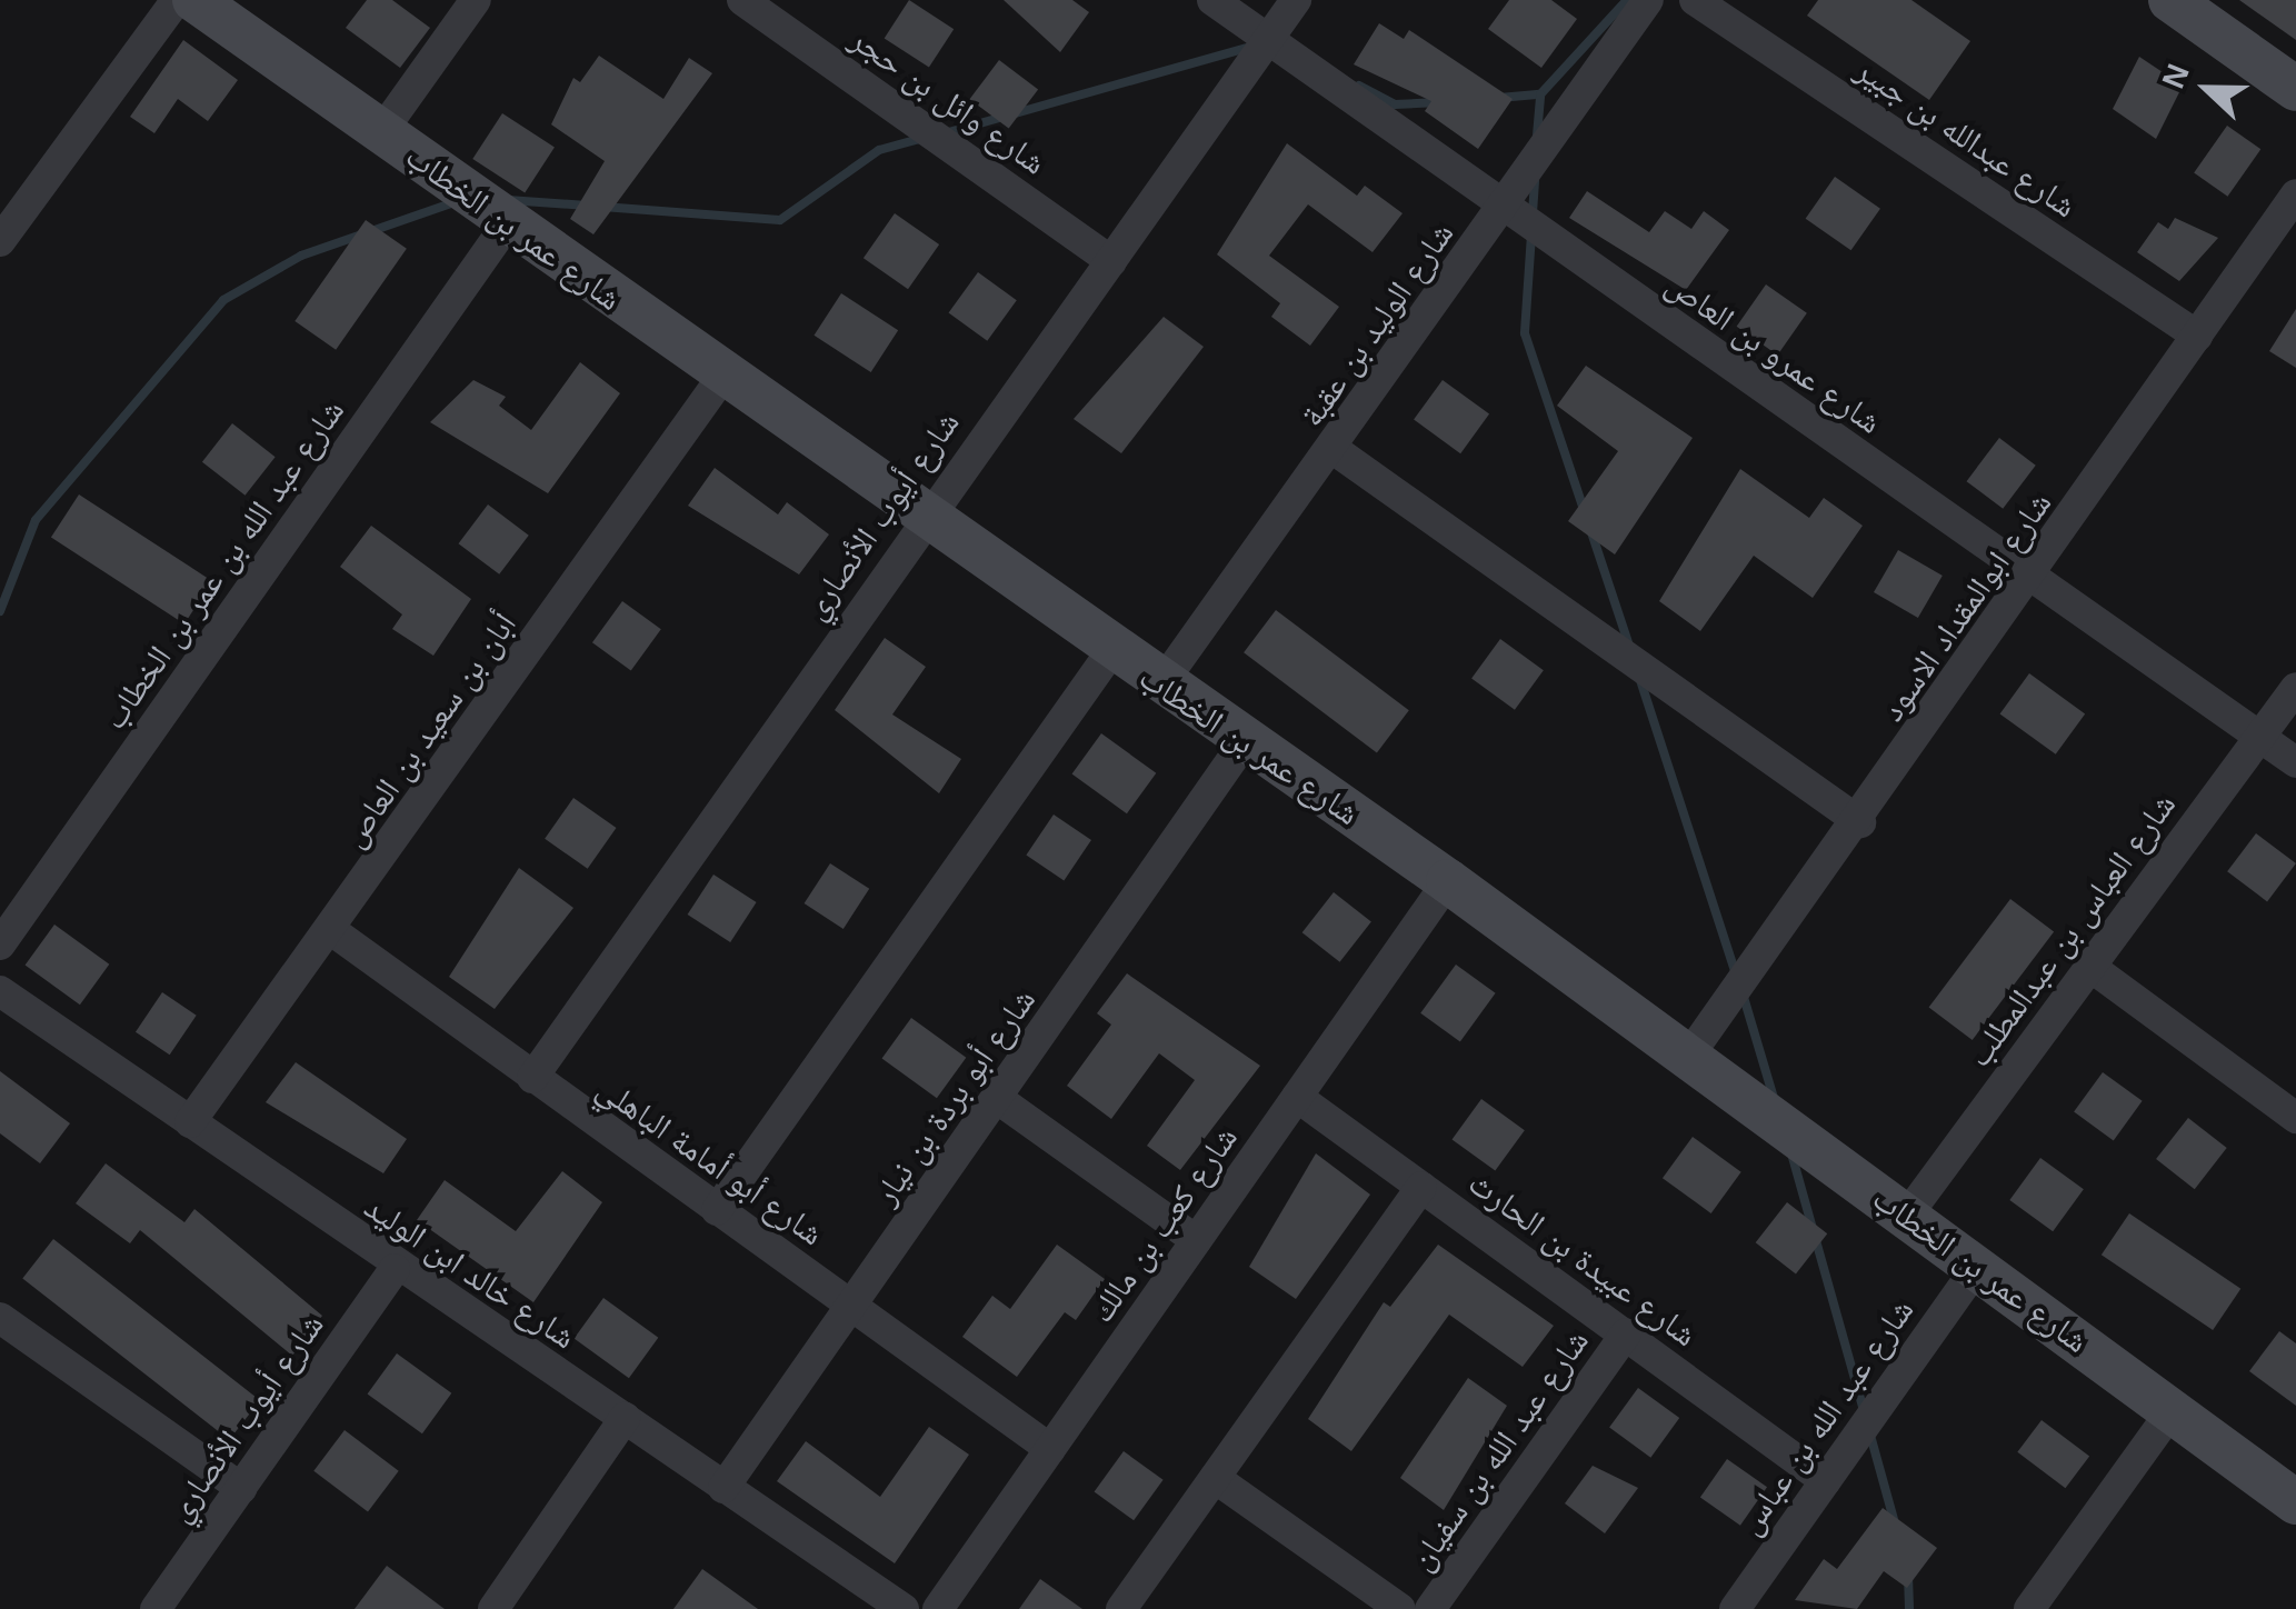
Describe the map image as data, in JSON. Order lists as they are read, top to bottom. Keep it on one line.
{"streets":{"street":["شارع وائل بن حجر","شارع عبدالله بن جبير","شارع عمر بن الخطاب","شارع الوليد بن عقبة","شارع عمرو بن العاص","شارع أيوب الأنصاري","شارع عبد الله بن عمر بن الخطاب","شارع ابوالمقداد الاسود","أبان بن سعيد بن العاص","شارع العباس بن عبدالمطلب","شارع أبو بردة بن نيار","شارع أبو أمامة الباهلي","شارع كعب بن مالك","شارع عبيدة بن الحارث","شارع خالد ابن الوليد","شارع عبد الله بن عباس","شارع عبد الله بن سفيان"]},"crossings":[["شارع وائل بن حجر","شارع أيوب الأنصاري"],["شارع عبدالله بن جبير","شارع ابوالمقداد الاسود"],["شارع عمر بن الخطاب","شارع الوليد بن عقبة"],["شارع عمر بن الخطاب","شارع أيوب الأنصاري"],["شارع عمر بن الخطاب","شارع عبد الله بن عمر بن الخطاب"],["شارع عمر بن الخطاب","شارع ابوالمقداد الاسود"],["شارع عمر بن الخطاب","أبان بن سعيد بن العاص"],["شارع عمر بن الخطاب","شارع العباس بن عبدالمطلب"],["شارع عمر بن الخطاب","شارع أبو بردة بن نيار"],["شارع عمر بن الخطاب","شارع كعب بن مالك"],["شارع عمر بن الخطاب","شارع عبد الله بن عباس"],["شارع الوليد بن عقبة","شارع عمرو بن العاص"],["شارع عمرو بن العاص","شارع أيوب الأنصاري"],["شارع عمرو بن العاص","شارع ابوالمقداد الاسود"],["شارع عمرو بن العاص","شارع العباس بن عبدالمطلب"],["شارع أيوب الأنصاري","شارع أبو أمامة الباهلي"],["شارع أيوب الأنصاري","شارع خالد ابن الوليد"],["أبان بن سعيد بن العاص","شارع أبو أمامة الباهلي"],["أبان بن سعيد بن العاص","شارع خالد ابن الوليد"],["شارع أبو بردة بن نيار","شارع أبو أمامة الباهلي"],["شارع أبو بردة بن نيار","شارع خالد ابن الوليد"],["شارع أبو أمامة الباهلي","شارع كعب بن مالك"],["شارع كعب بن مالك","شارع عبيدة بن الحارث"],["شارع عبيدة بن الحارث","شارع عبد الله بن عباس"],["شارع عبيدة بن الحارث","شارع عبد الله بن سفيان"]],"north":"left"}
